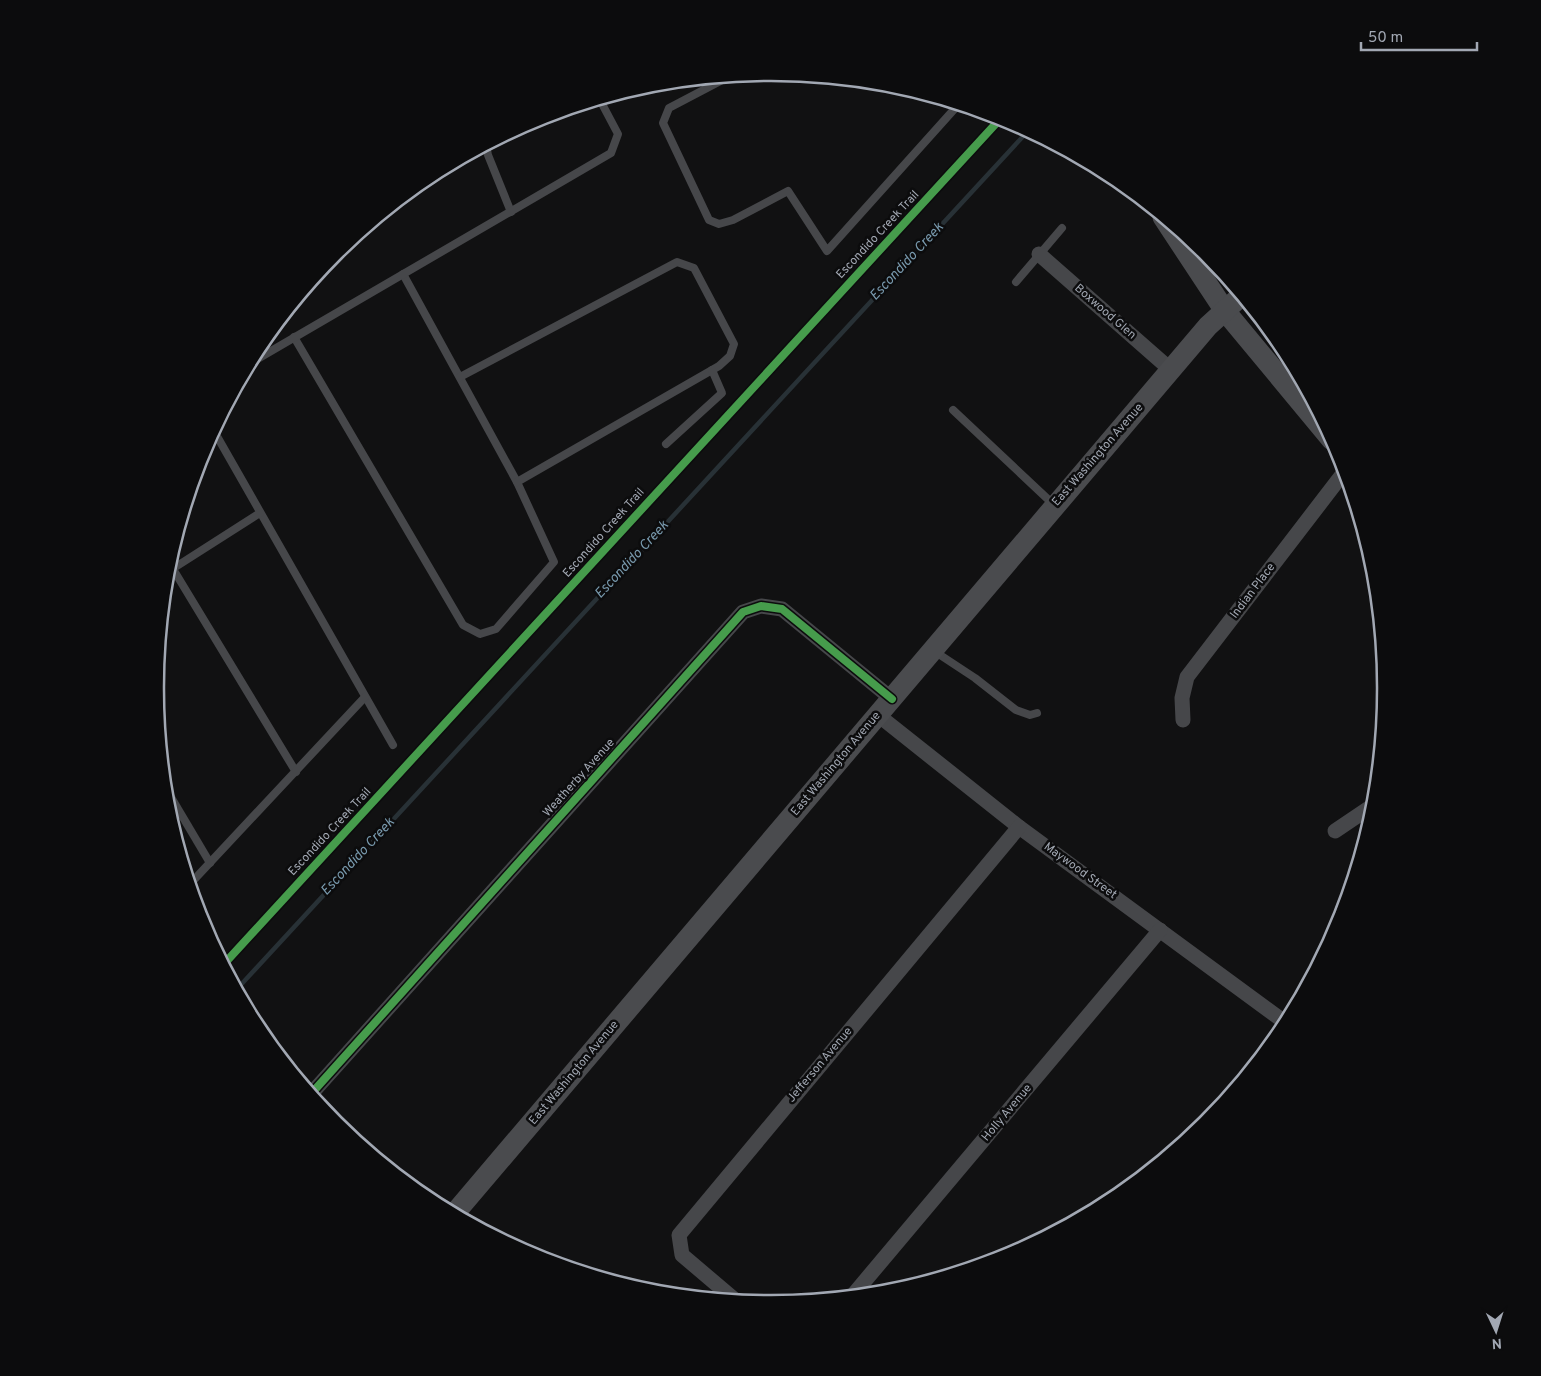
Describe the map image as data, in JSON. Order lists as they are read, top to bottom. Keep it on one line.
{"streets":{"main road":["East Washington Avenue"],"street":["Boxwood Glen","Indian Place","Weatherby Avenue","Maywood Street","Jefferson Avenue","Holly Avenue"],"cycle path":["Escondido Creek Trail"]},"crossings":[["Boxwood Glen","East Washington Avenue"],["East Washington Avenue","Weatherby Avenue"],["East Washington Avenue","Maywood Street"],["Maywood Street","Jefferson Avenue"],["Maywood Street","Holly Avenue"]],"water":["Escondido Creek"],"scale_bar":"50 m","north":"bottom"}
